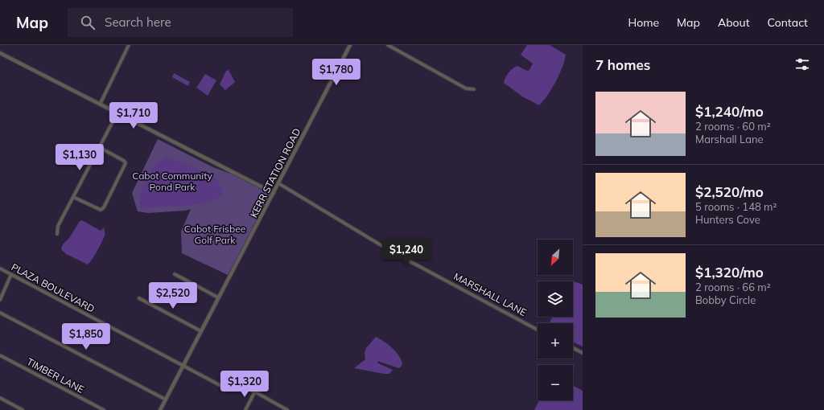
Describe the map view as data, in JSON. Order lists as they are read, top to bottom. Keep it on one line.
{"streets":{"street":["KERR STATION ROAD","PLAZA BOULEVARD","MARSHALL LANE","TIMBER LANE"]},"crossings":[["KERR STATION ROAD","PLAZA BOULEVARD"],["KERR STATION ROAD","MARSHALL LANE"]],"parks":["Cabot Community Pond Park","Cabot Frisbee Golf Park"],"north":"bottom left","page":{"header":"Map","search":"Search here","nav":["Home","Map","About","Contact"],"heading":"7 homes","price":["$1,780","$1,710","$1,130","$1,240","$2,520","$1,850","$1,320"],"list":[{"name":"$1,240/mo","note":"2 rooms · 60 m² · Marshall Lane"},{"name":"$2,520/mo","note":"5 rooms · 148 m² · Hunters Cove"},{"name":"$1,320/mo","note":"2 rooms · 66 m² · Bobby Circle"}],"map_buttons":["+","−"]}}
